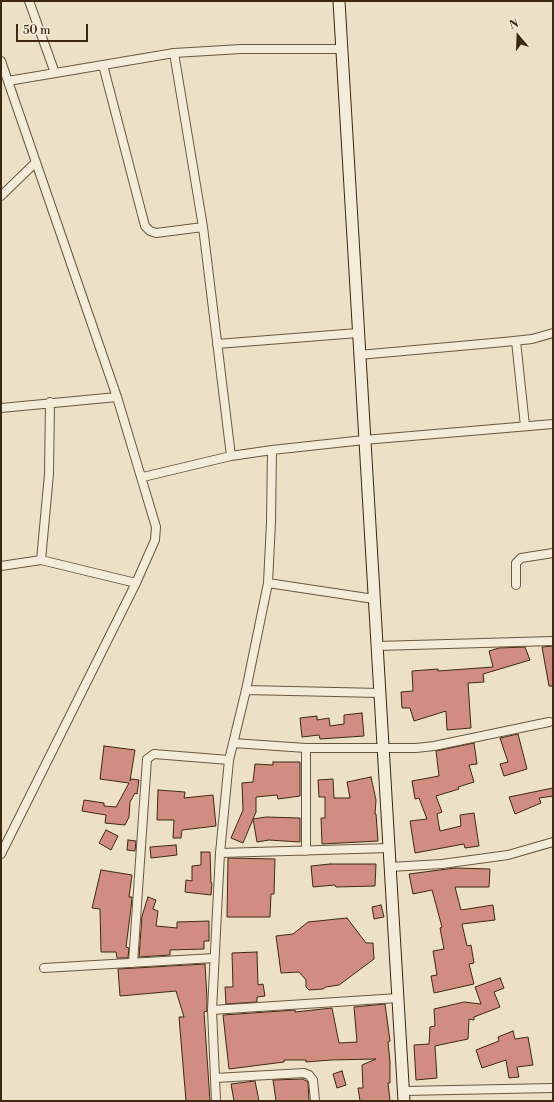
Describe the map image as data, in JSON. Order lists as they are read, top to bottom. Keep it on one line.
{"scale_bar":"50 m","north":"top"}
